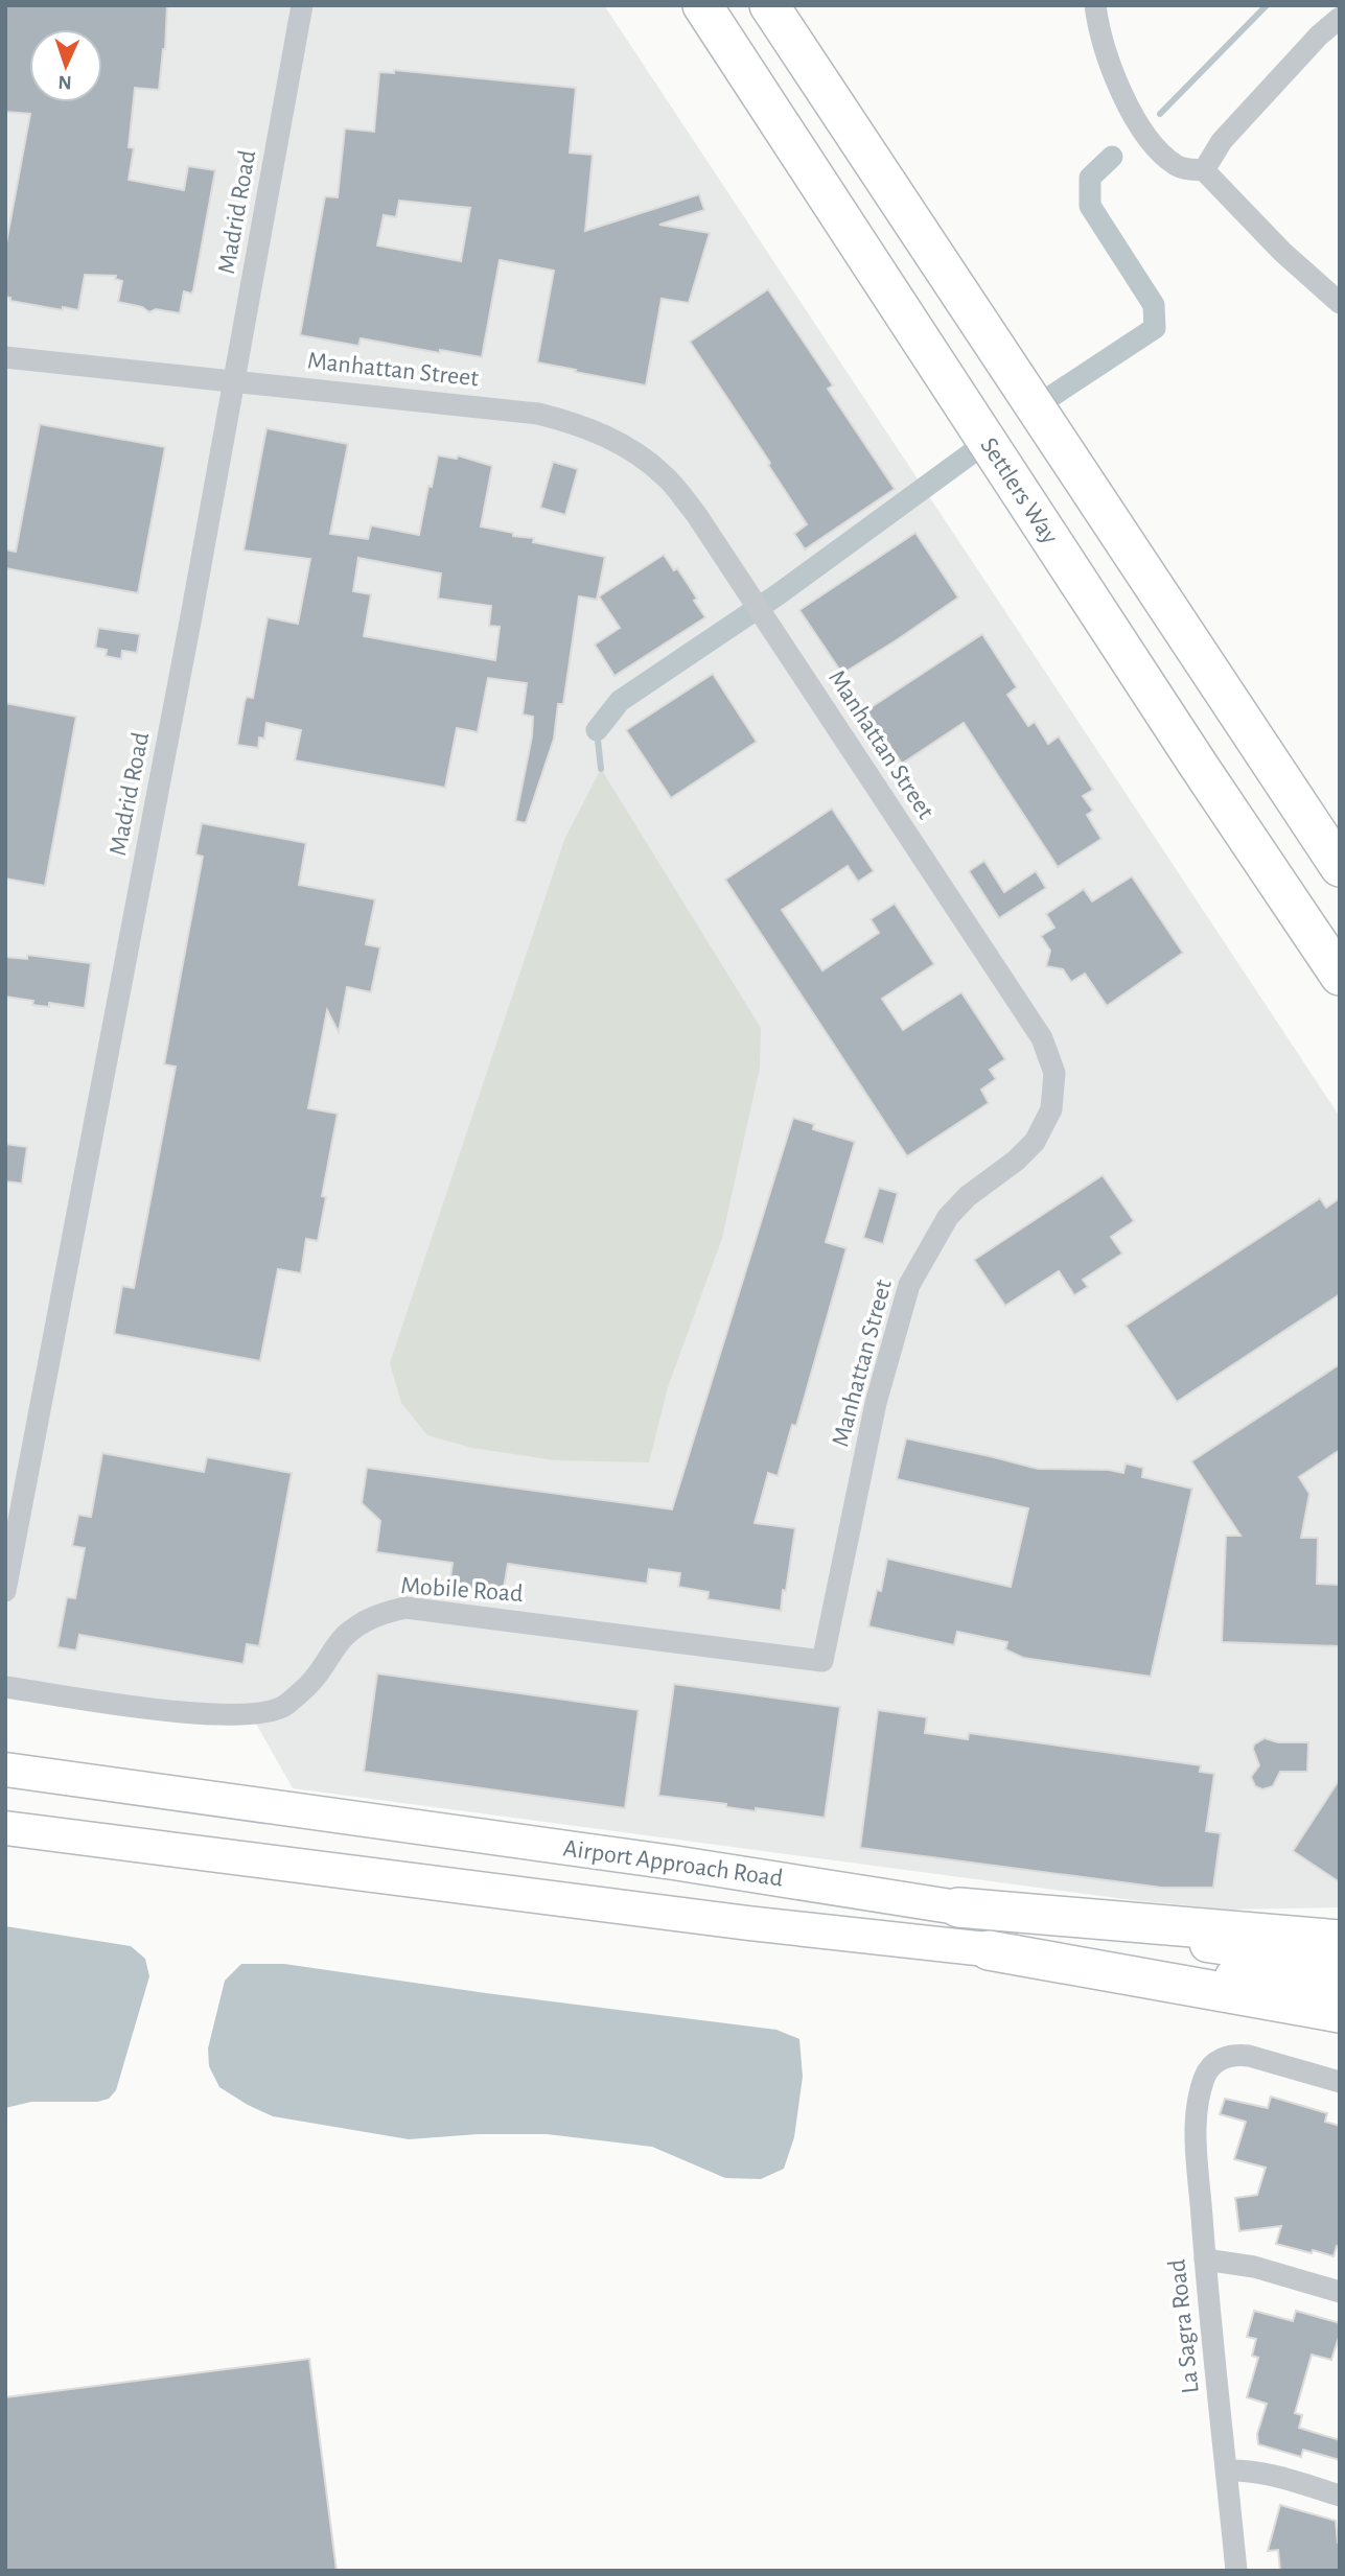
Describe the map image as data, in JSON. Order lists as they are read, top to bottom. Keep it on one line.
{"streets":{"highway":["Settlers Way"],"main road":["Airport Approach Road"],"street":["Madrid Road","Manhattan Street","Mobile Road","La Sagra Road"]},"crossings":[["Madrid Road","Manhattan Street"],["Manhattan Street","Mobile Road"]],"north":"bottom"}
